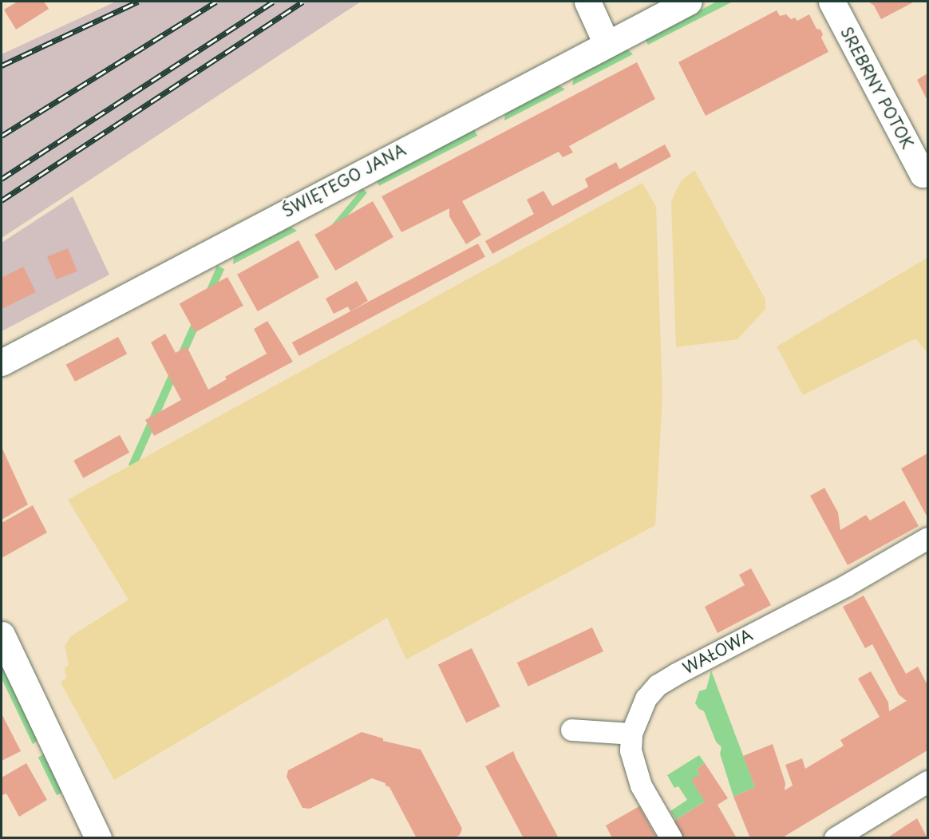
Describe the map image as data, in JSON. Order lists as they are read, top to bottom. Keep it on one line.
{"streets":{"street":["SREBRNY POTOK","ŚWIĘTEGO JANA","WAŁOWA"]}}
